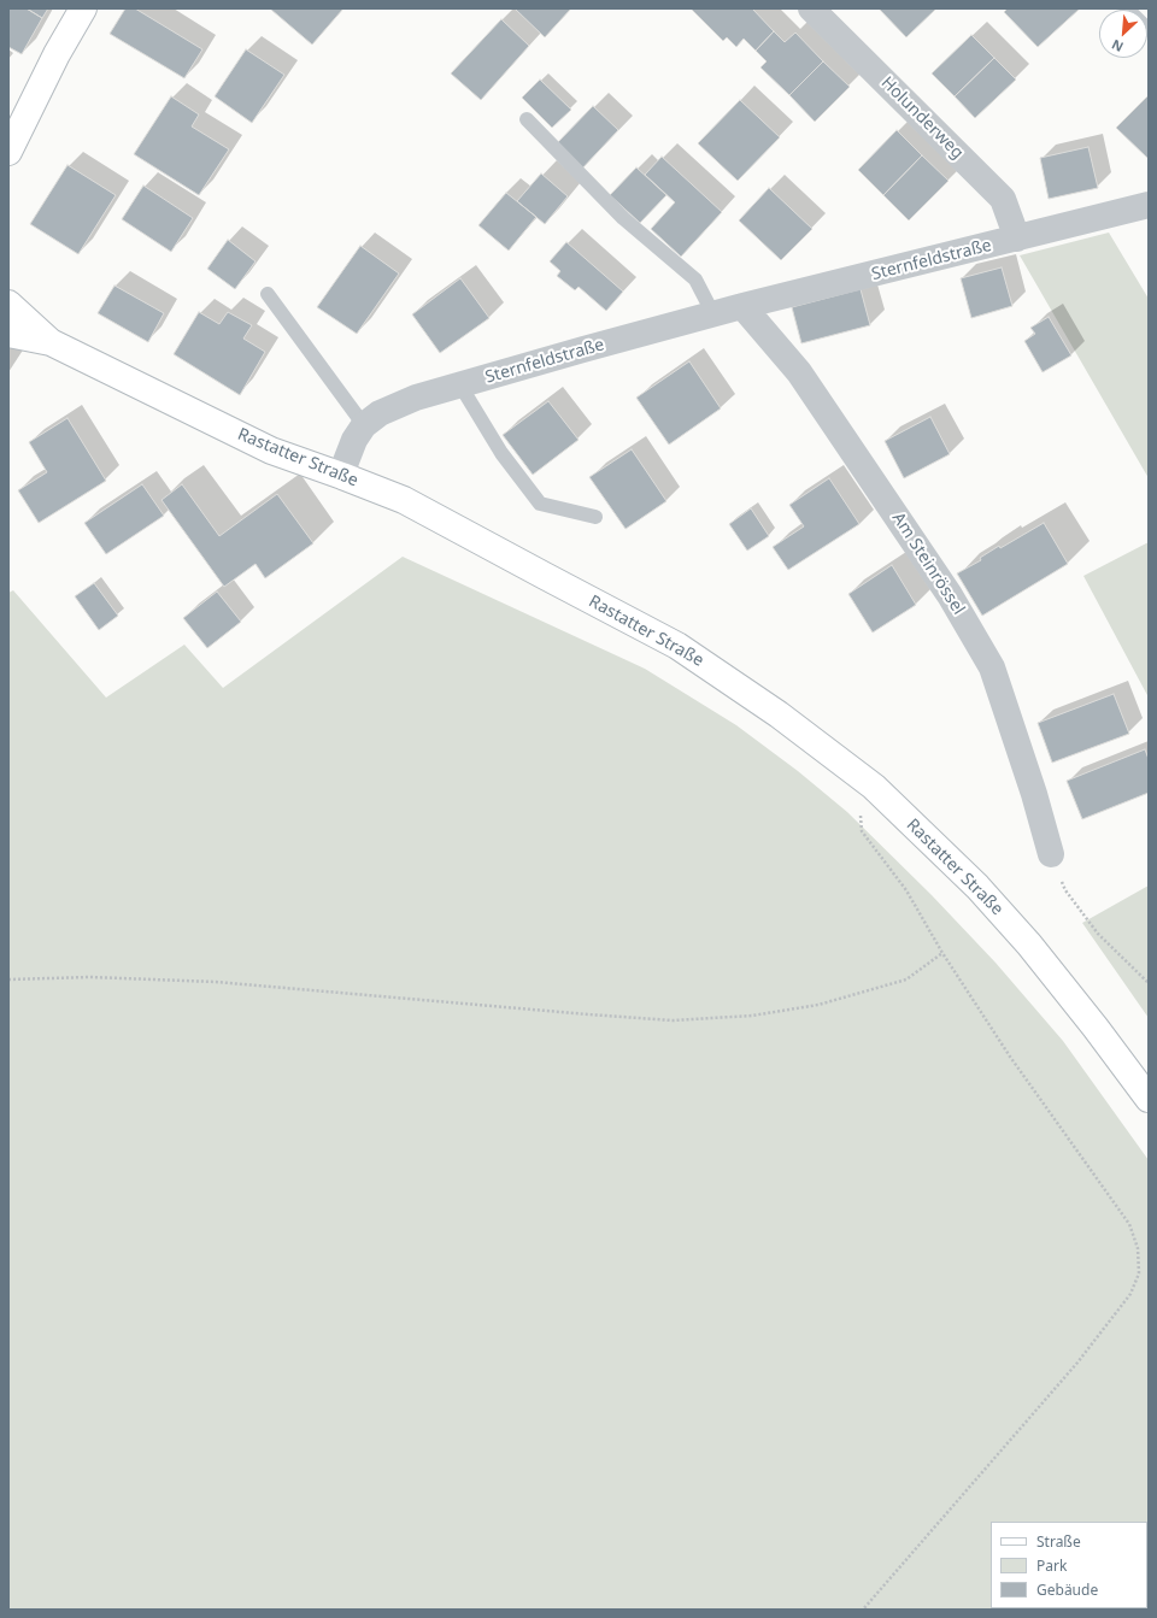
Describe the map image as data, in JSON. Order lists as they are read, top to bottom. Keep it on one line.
{"streets":{"street":["Holunderweg","Sternfeldstraße","Rastatter Straße","Am Steinrössel"]},"crossings":[["Holunderweg","Sternfeldstraße"],["Sternfeldstraße","Rastatter Straße"],["Sternfeldstraße","Am Steinrössel"]],"legend":["Straße","Park","Gebäude"],"north":"bottom left"}
